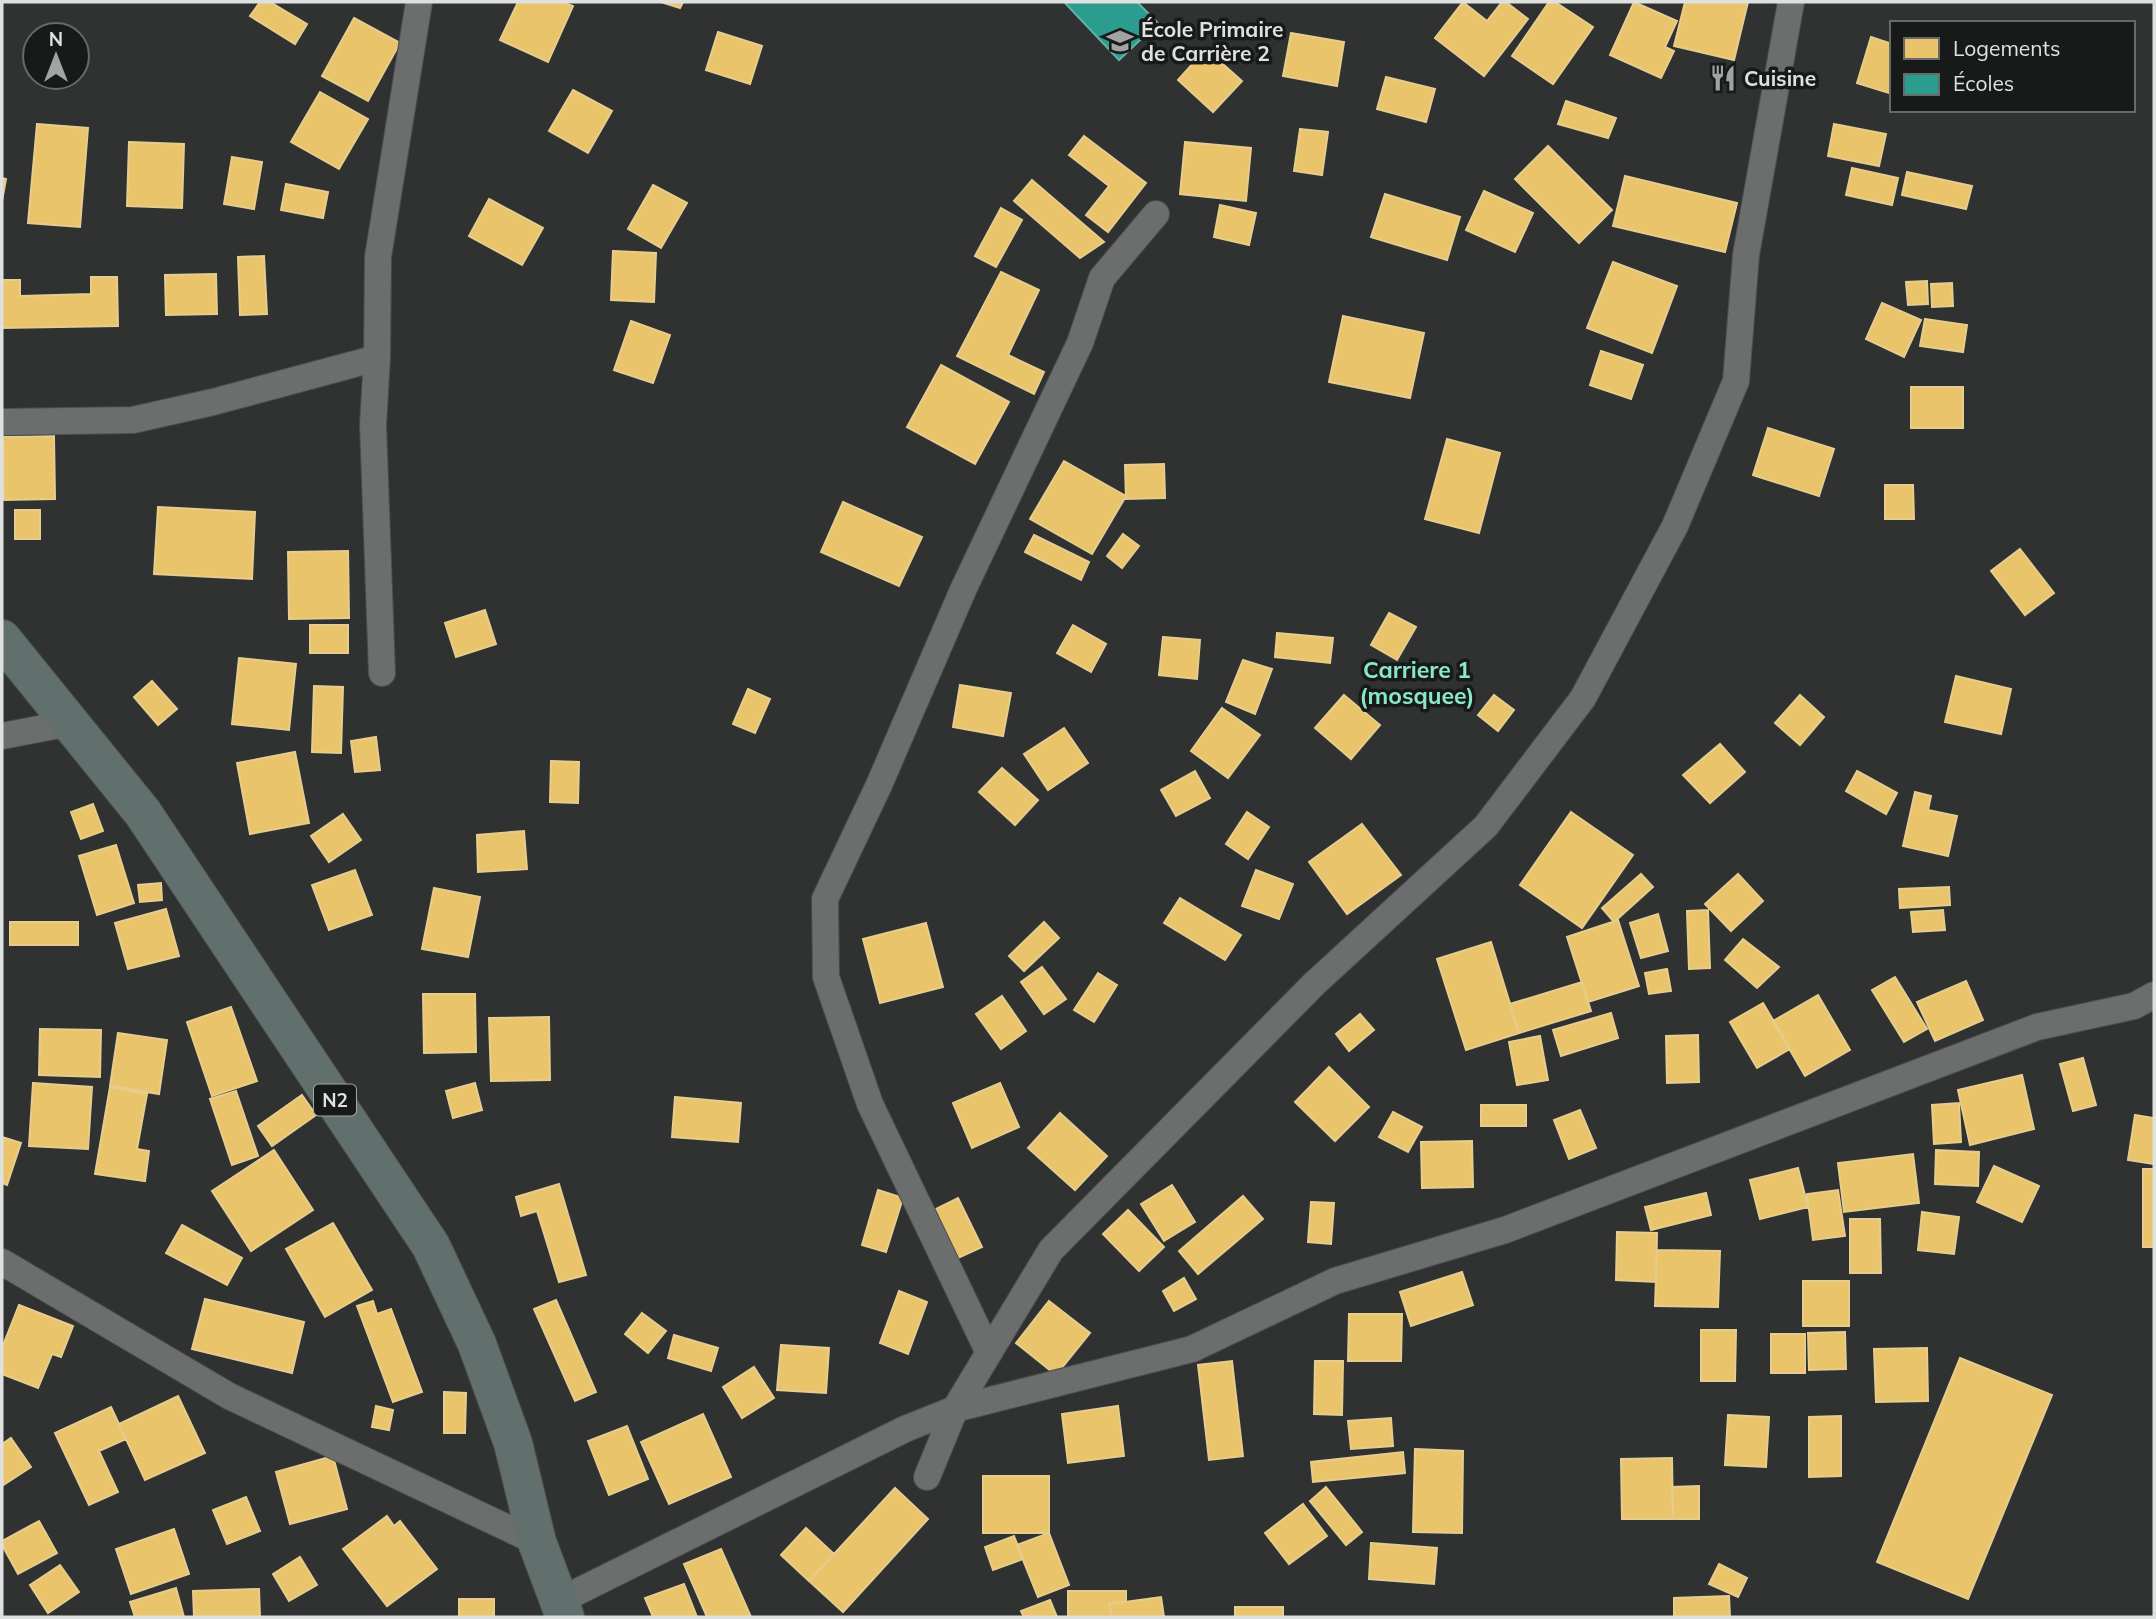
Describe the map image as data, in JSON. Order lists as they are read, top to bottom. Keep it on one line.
{"streets":{"highway":["N2"]},"districts":["Carriere 1 (mosquee)"],"places":{"school or university":["École Primaire de Carrière 2"],"restaurant":["Cuisine"]},"legend":["Logements","Écoles"],"north":"top"}
